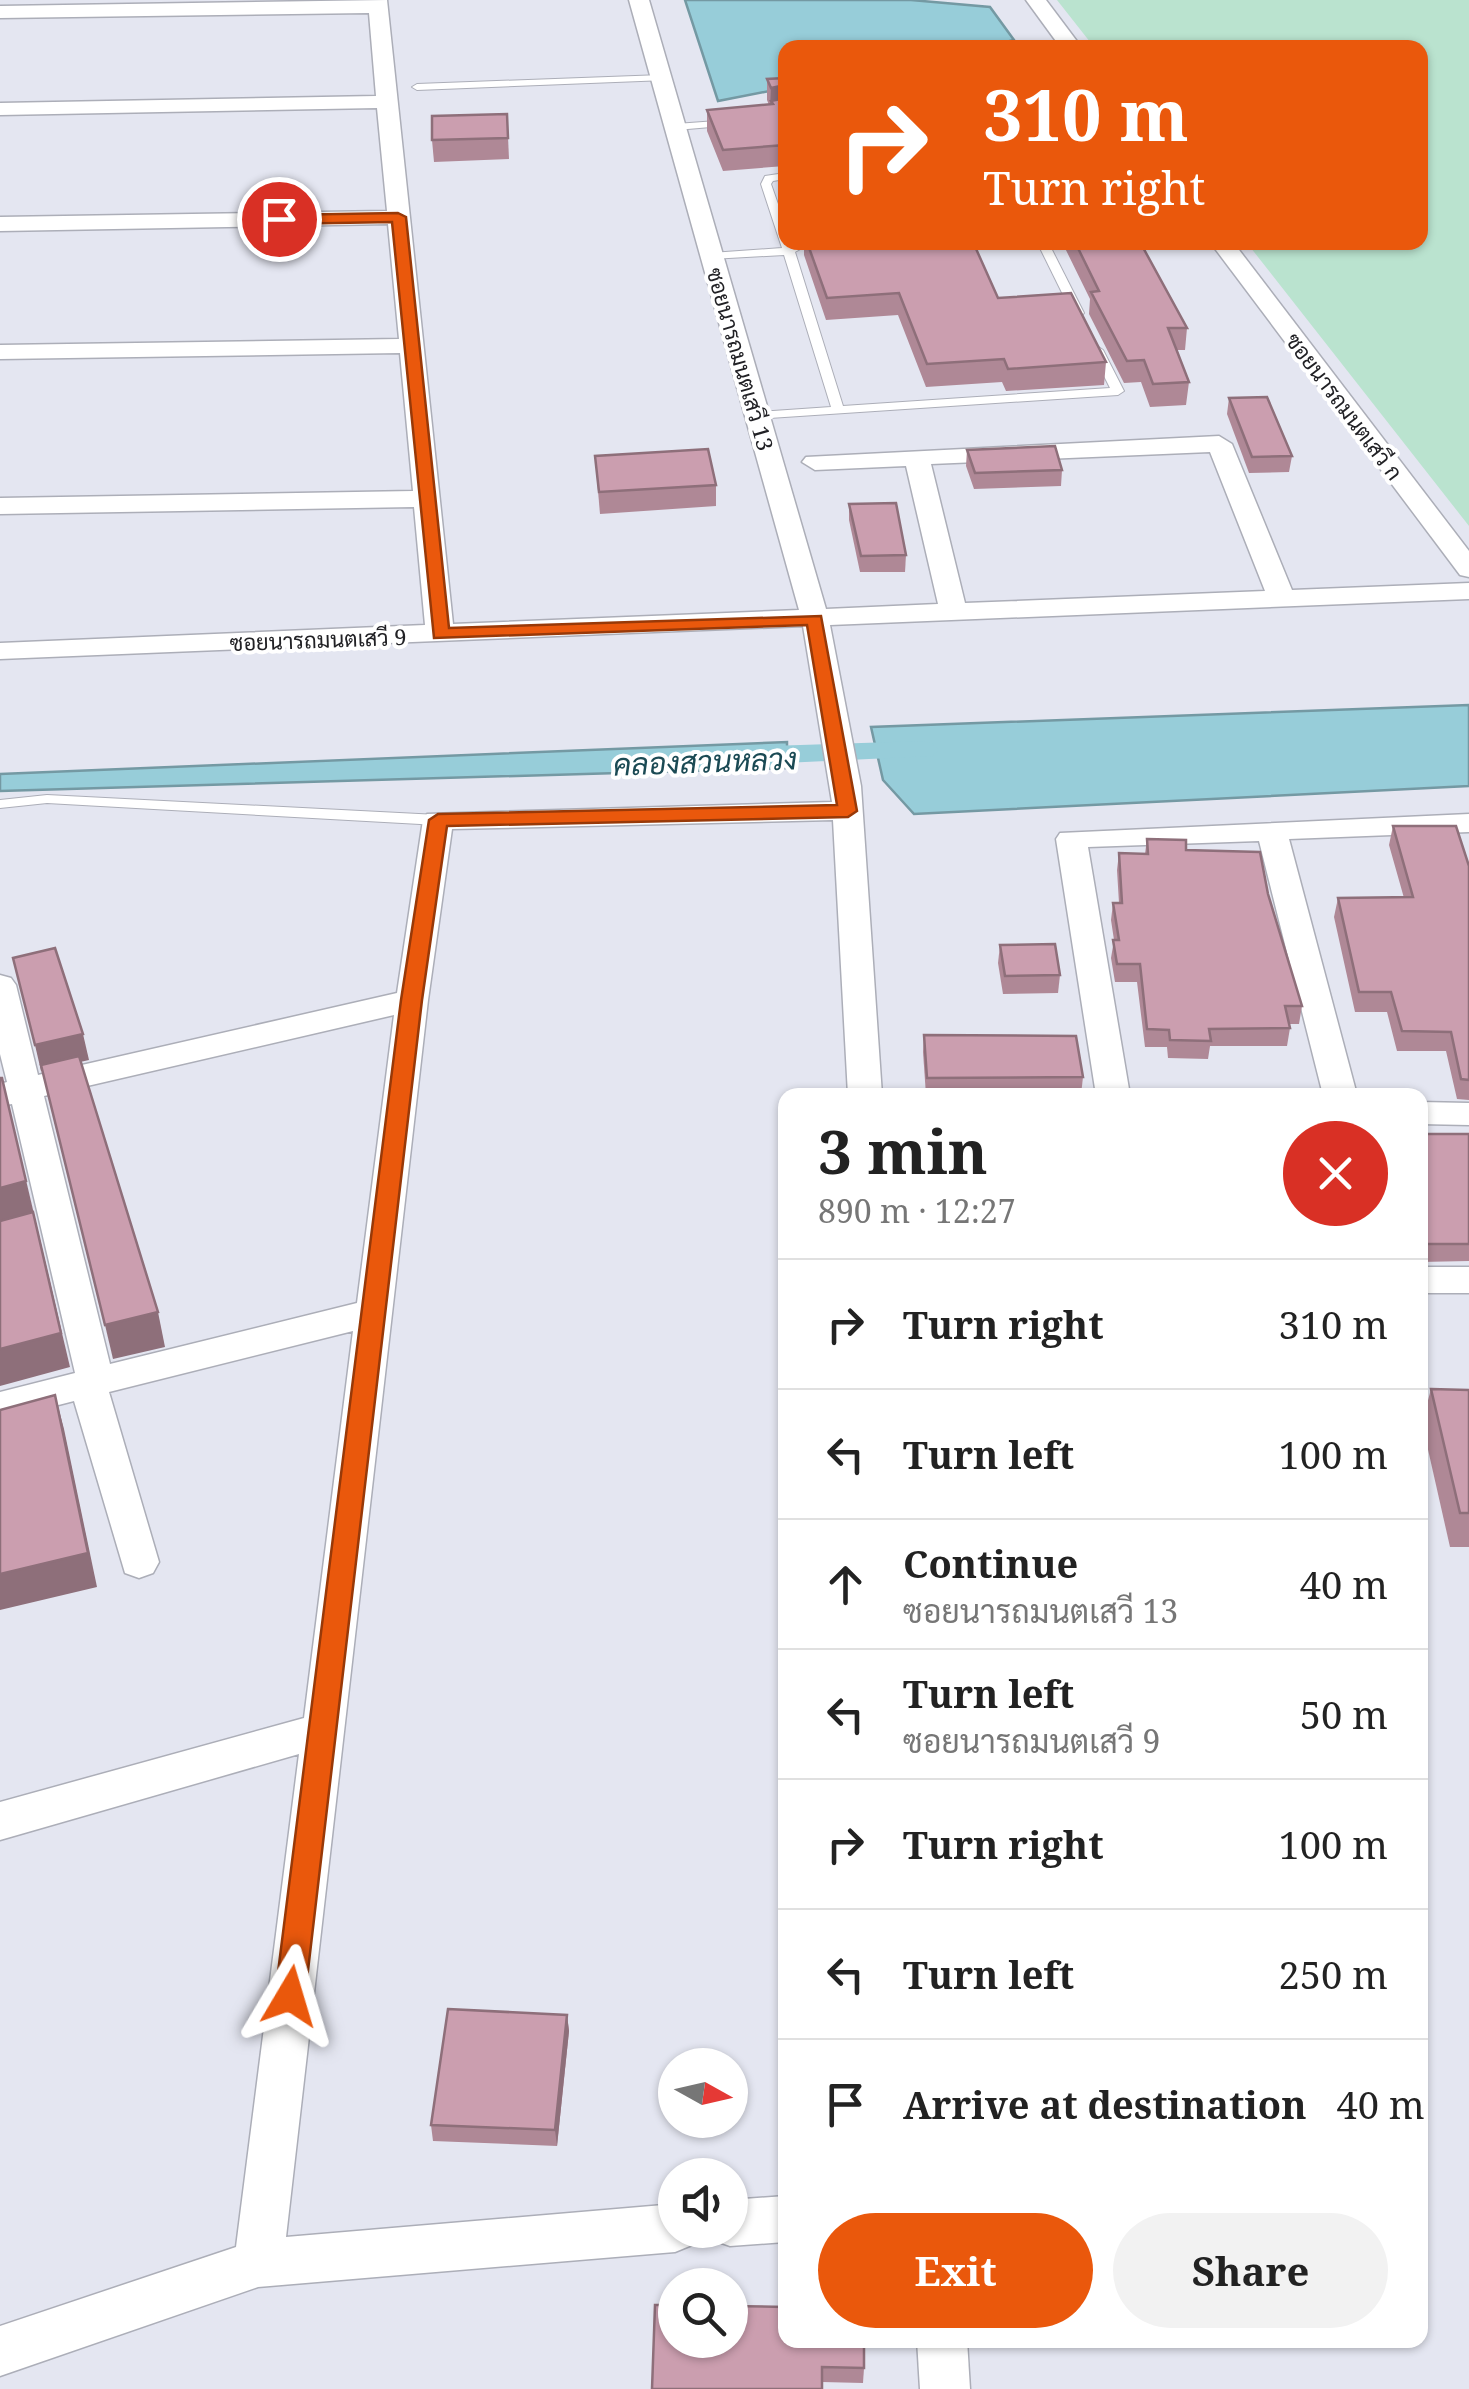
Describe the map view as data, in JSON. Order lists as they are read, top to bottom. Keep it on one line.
{"streets":{"street":["ซอยนารถมนตเสวี 13","ซอยนารถมนตเสวี ก","ซอยนารถมนตเสวี 9"]},"crossings":[["ซอยนารถมนตเสวี 13","ซอยนารถมนตเสวี 9"]],"water":["คลองสวนหลวง"],"north":"right","page":{"turn":["310 m","Turn right"],"heading":["3 min","890 m · 12:27"],"list":[{"name":"Turn right","value":"310 m"},{"name":"Turn left","value":"100 m"},{"name":"Continue","note":"ซอยนารถมนตเสวี 13","value":"40 m"},{"name":"Turn left","note":"ซอยนารถมนตเสวี 9","value":"50 m"},{"name":"Turn right","value":"100 m"},{"name":"Turn left","value":"250 m"},{"name":"Arrive at destination","value":"40 m"}],"buttons":["Exit","Share"]}}
